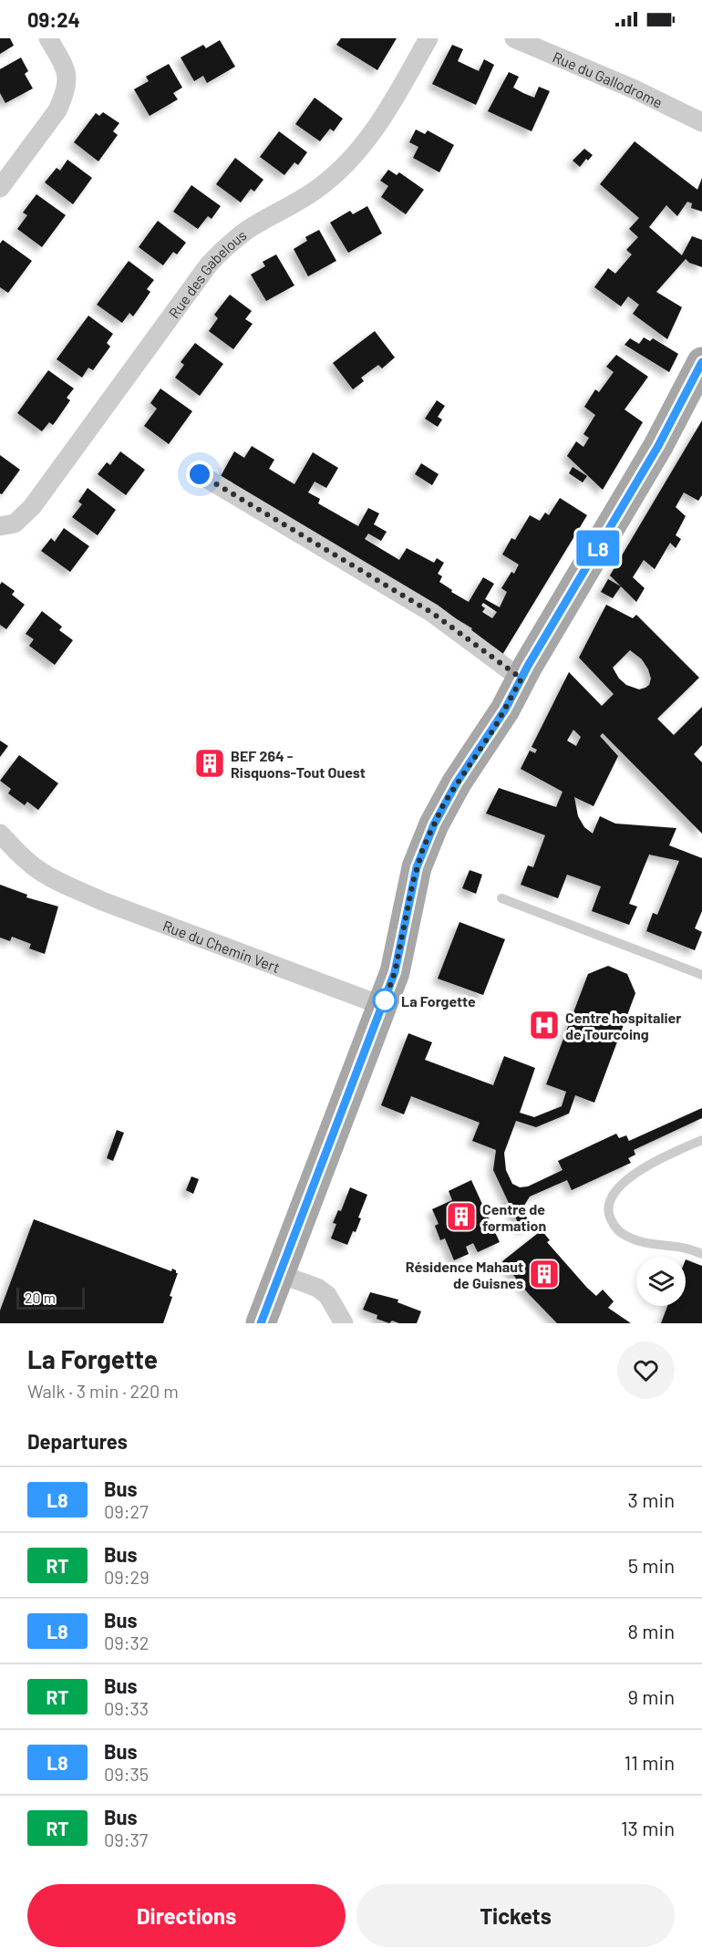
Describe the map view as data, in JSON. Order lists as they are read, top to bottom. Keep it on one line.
{"streets":{"street":["Rue du Gallodrome","Rue des Gabelous","Rue du Chemin Vert"]},"places":{"building":["BEF 264 - Risquons-Tout Ouest","Centre de formation","Résidence Mahaut de Guisnes"],"other":["La Forgette"],"hospital":["Centre hospitalier de Tourcoing"]},"lines":["bus line L8"],"scale_bar":"20 m","page":{"status":"09:24","on_map":"L8","scale":"20 m","heading":[["La Forgette","Walk · 3 min · 220 m"],"Departures"],"list":[{"mark":"L8","name":"Bus","note":"09:27","value":"3 min"},{"mark":"RT","name":"Bus","note":"09:29","value":"5 min"},{"mark":"L8","name":"Bus","note":"09:32","value":"8 min"},{"mark":"RT","name":"Bus","note":"09:33","value":"9 min"},{"mark":"L8","name":"Bus","note":"09:35","value":"11 min"},{"mark":"RT","name":"Bus","note":"09:37","value":"13 min"}],"buttons":["Directions","Tickets"]}}
